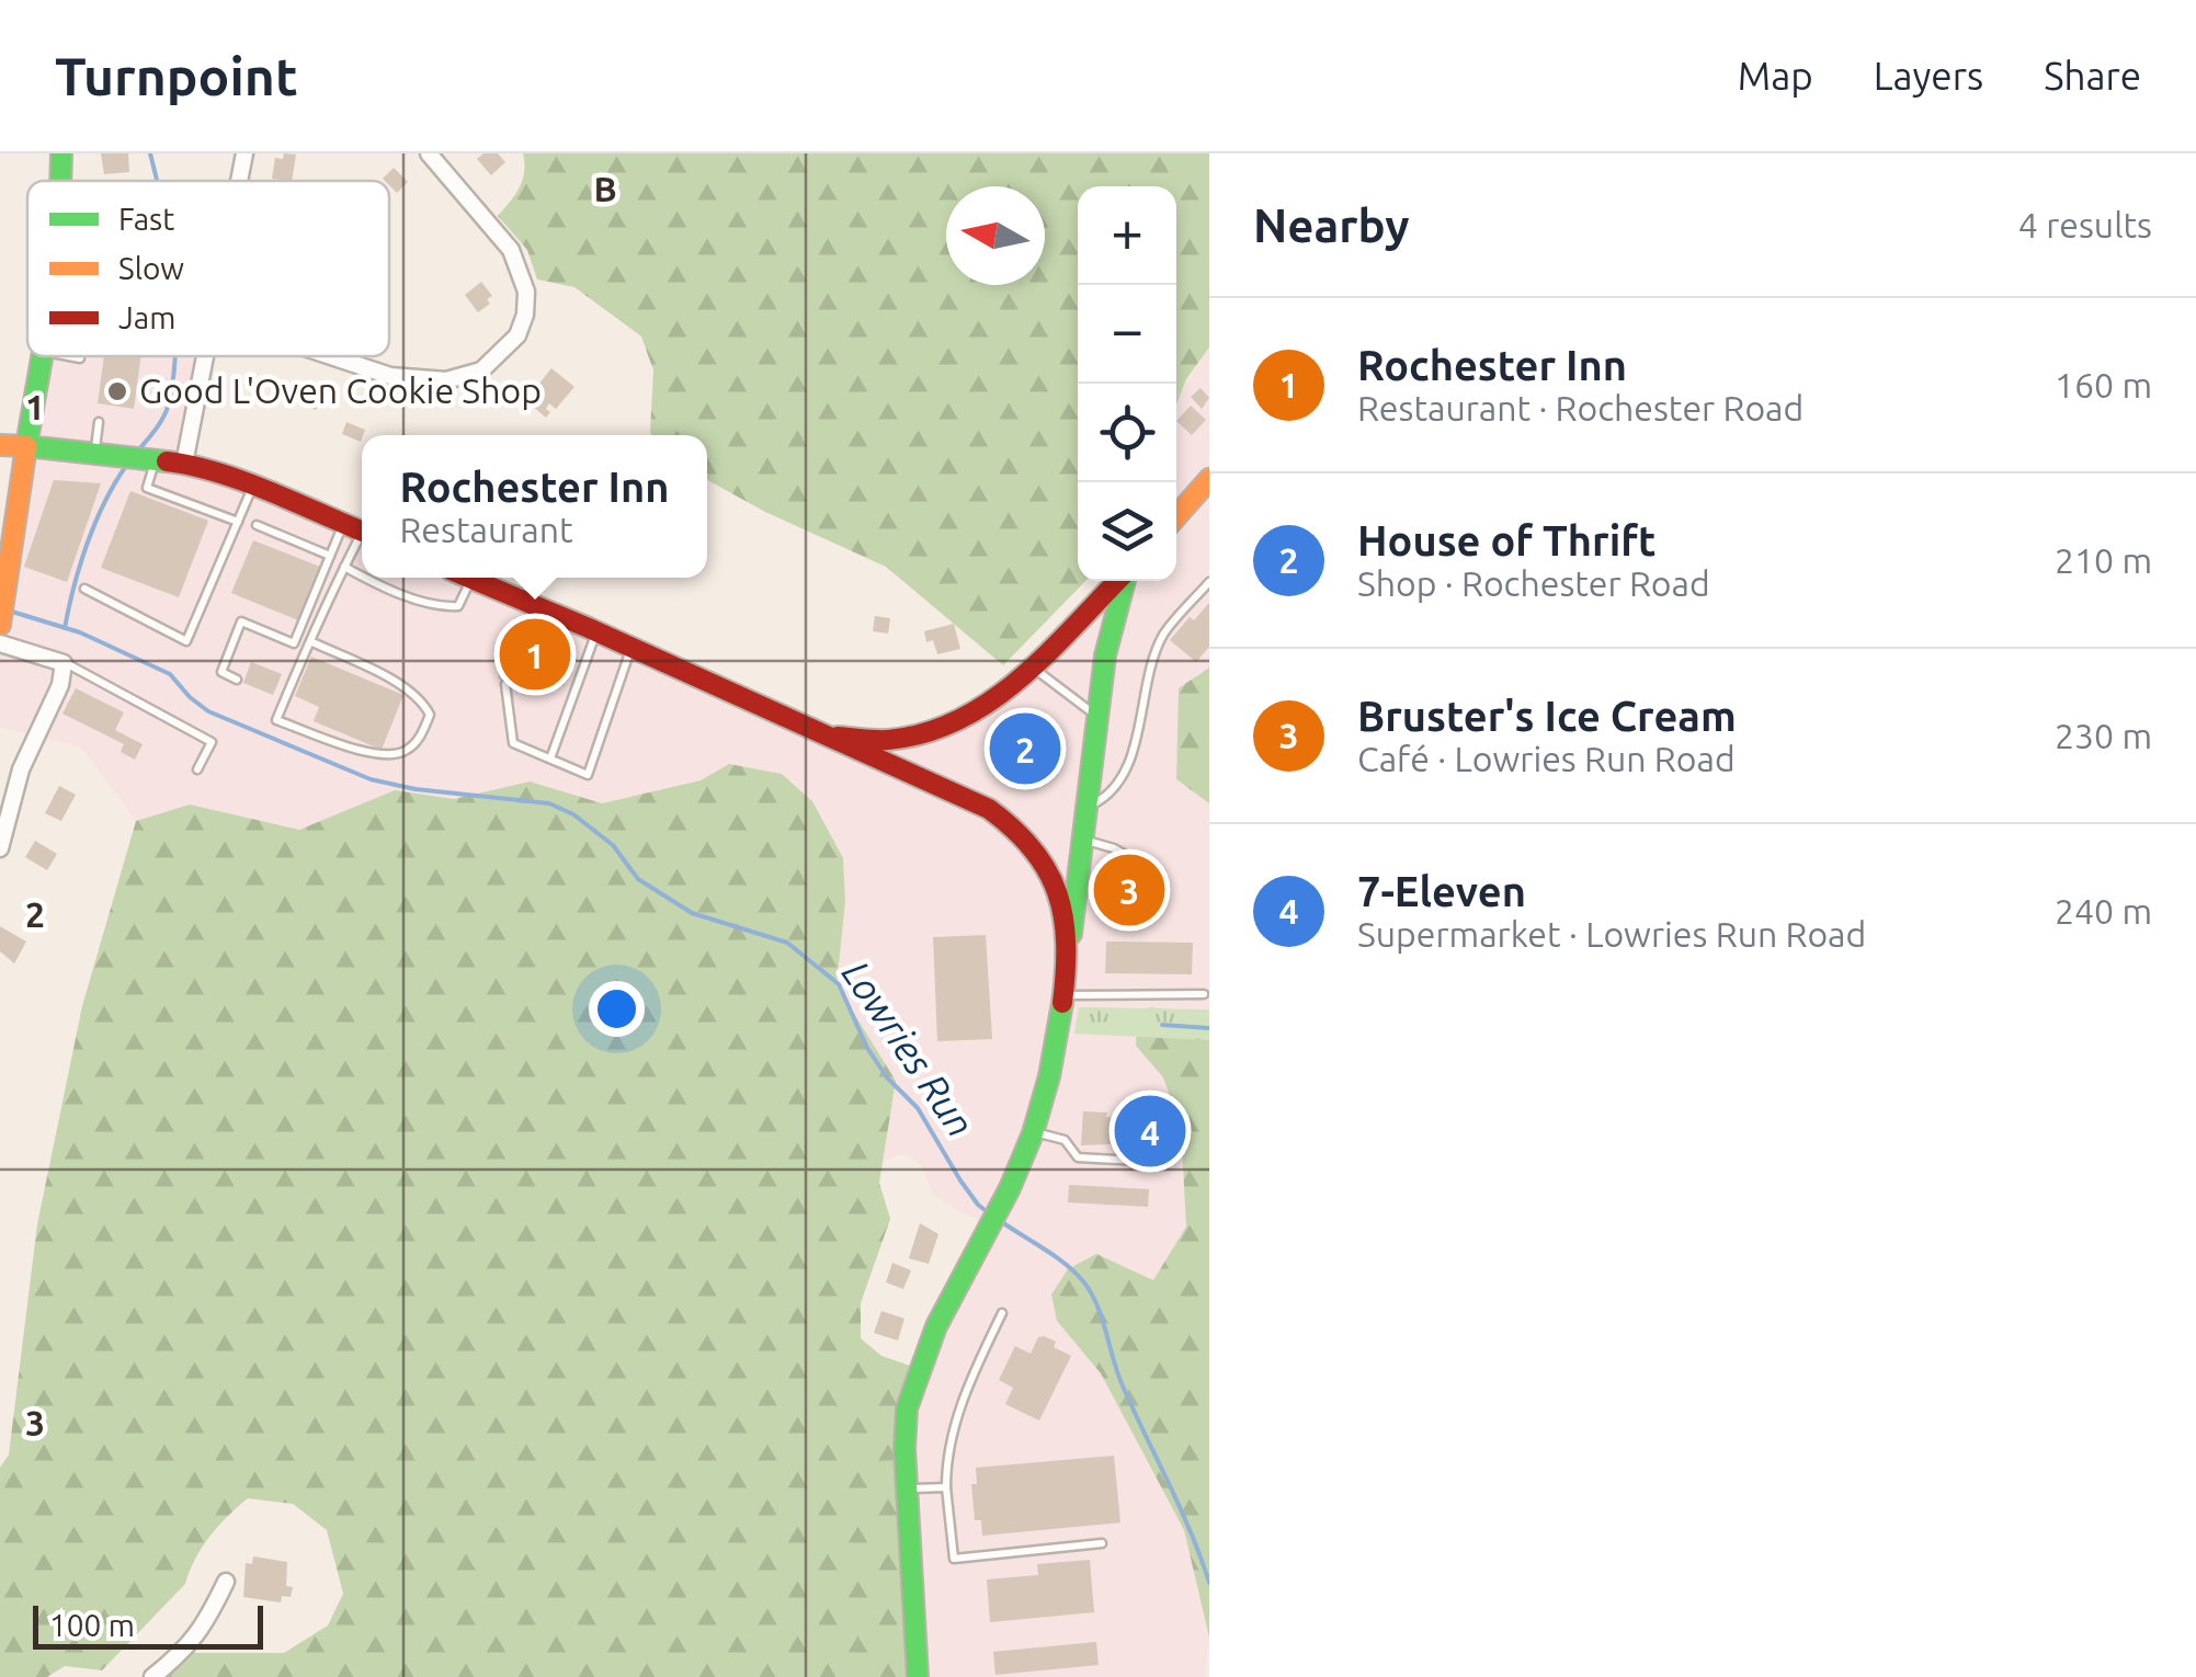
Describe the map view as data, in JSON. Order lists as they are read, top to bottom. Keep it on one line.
{"water":["Lowries Run"],"places":["Good L'Oven Cookie Shop"],"legend":["Fast","Slow","Jam"],"scale_bar":"100 m","north":"left","page":{"header":"Turnpoint","nav":["Map","Layers","Share"],"heading":["Nearby","4 results"],"map_buttons":["+","−"],"list":[{"mark":"1","name":"Rochester Inn","note":"Restaurant · Rochester Road","value":"160 m"},{"mark":"2","name":"House of Thrift","note":"Shop · Rochester Road","value":"210 m"},{"mark":"3","name":"Bruster's Ice Cream","note":"Café · Lowries Run Road","value":"230 m"},{"mark":"4","name":"7-Eleven","note":"Supermarket · Lowries Run Road","value":"240 m"}],"popup":["Rochester Inn","Restaurant"],"pins":["1","2","3","4"],"scale":"100 m"},"grid":{"columns":["B"],"rows":["1","2","3"]}}
